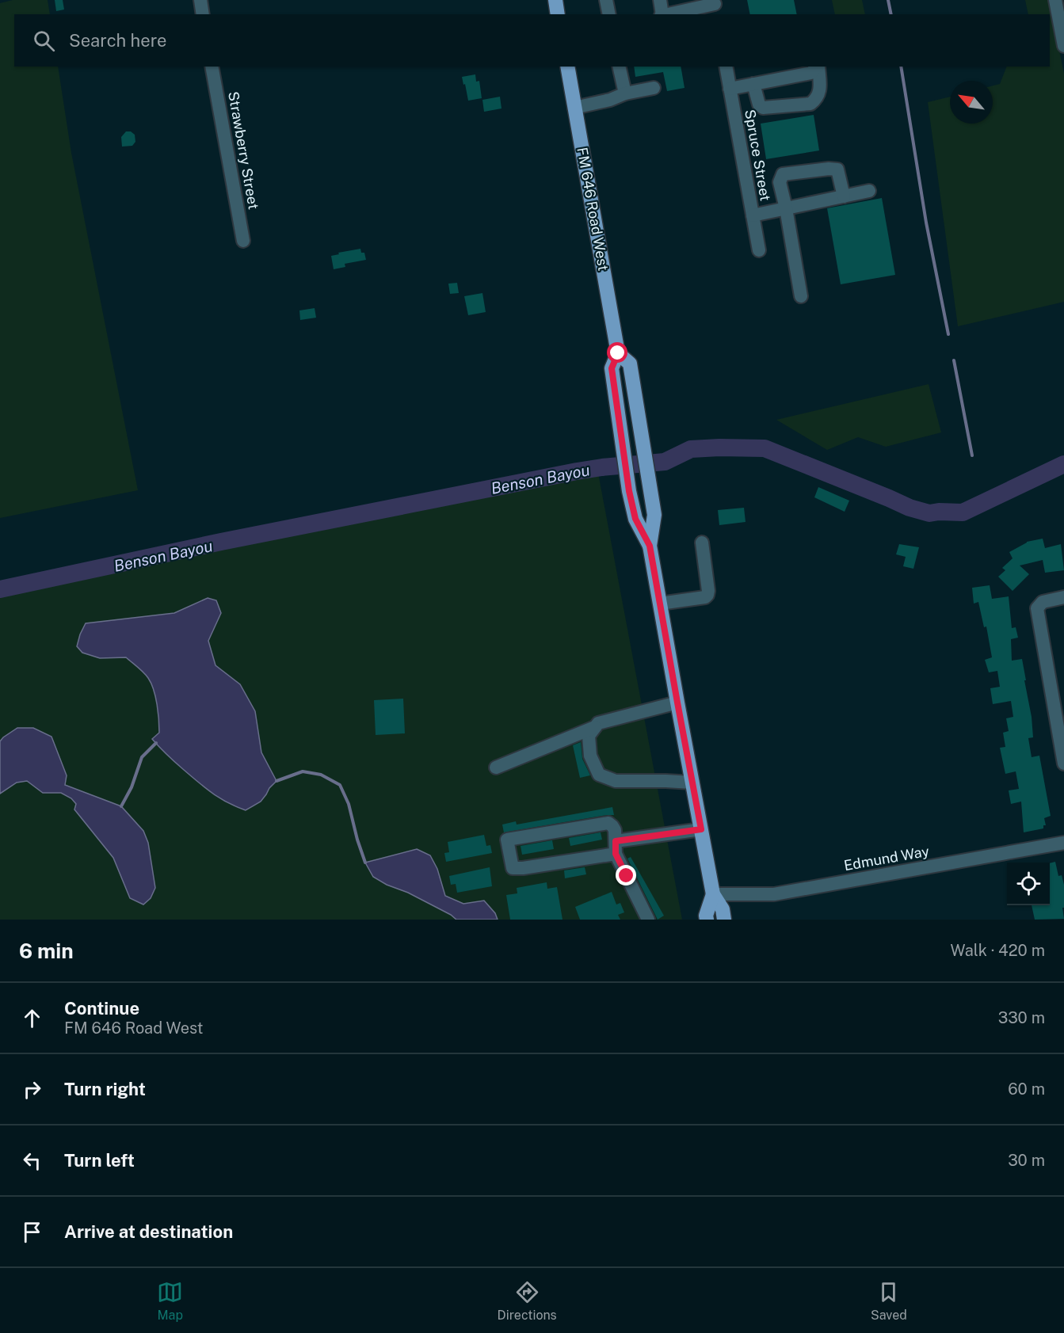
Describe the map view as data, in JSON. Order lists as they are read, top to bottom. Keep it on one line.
{"streets":{"main road":["FM 646 Road West"],"street":["Strawberry Street","Spruce Street","Edmund Way"]},"crossings":[["FM 646 Road West","Edmund Way"]],"water":["Benson Bayou"],"north":"top left","page":{"search":"Search here","heading":["6 min","Walk · 420 m"],"list":[["Continue","FM 646 Road West","330 m"],["Turn right","60 m"],["Turn left","30 m"],"Arrive at destination"],"nav":["Map","Directions","Saved"]}}
